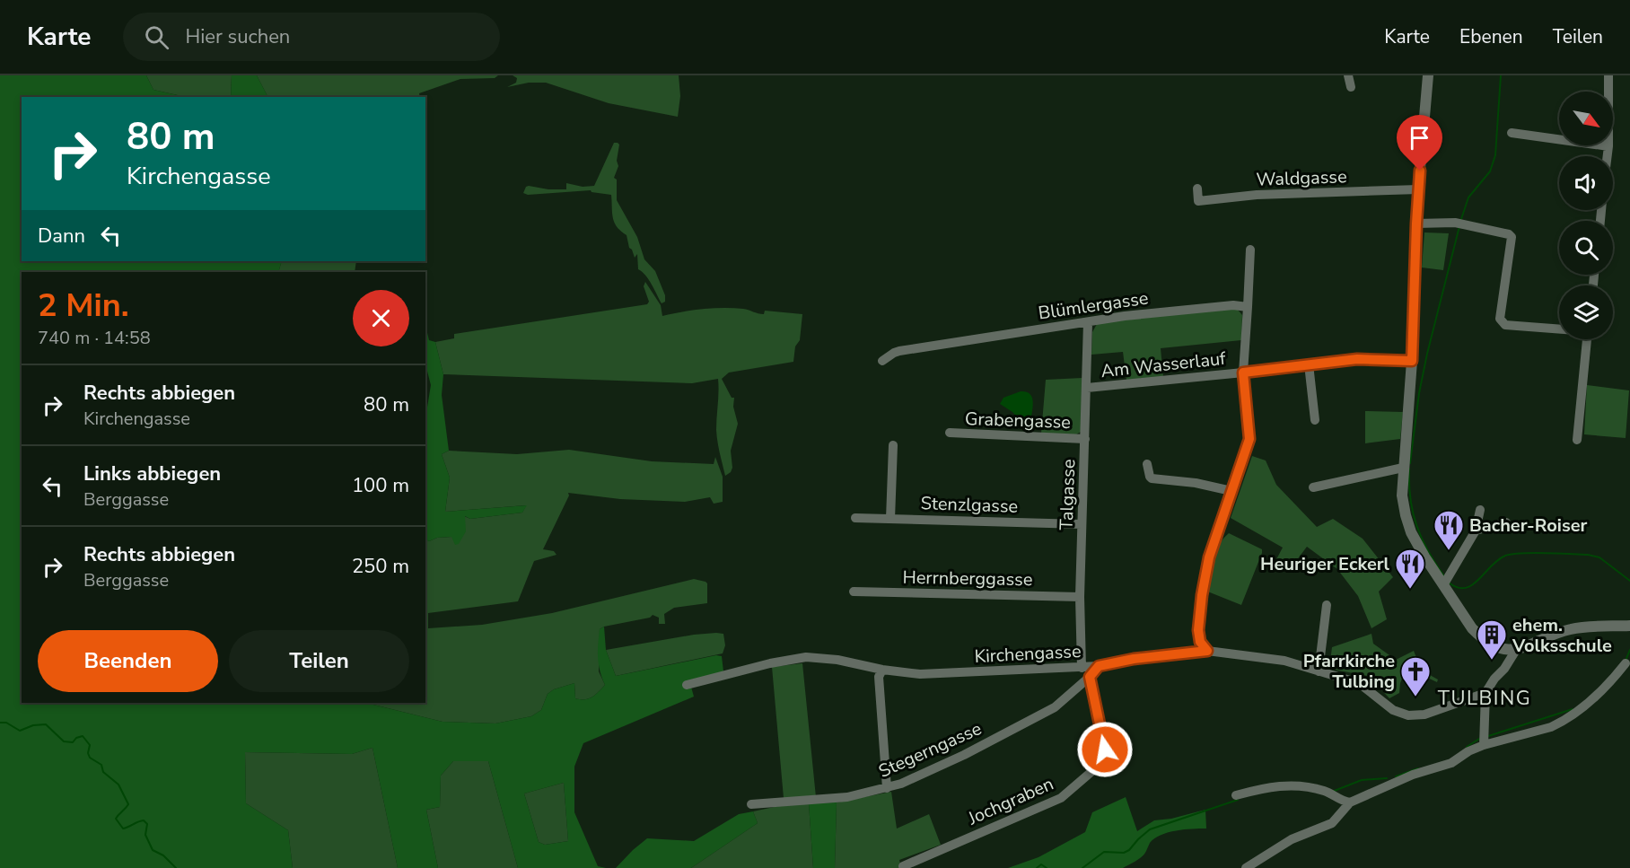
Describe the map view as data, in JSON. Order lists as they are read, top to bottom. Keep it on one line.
{"streets":{"street":["Waldgasse","Blümlergasse","Am Wasserlauf","Grabengasse","Talgasse","Stenzlgasse","Herrnberggasse","Kirchengasse","Stegerngasse","Jochgraben"]},"crossings":[["Blümlergasse","Talgasse"],["Am Wasserlauf","Talgasse"],["Grabengasse","Talgasse"],["Talgasse","Stenzlgasse"],["Talgasse","Herrnberggasse"],["Talgasse","Kirchengasse"],["Kirchengasse","Stegerngasse"],["Stegerngasse","Jochgraben"]],"districts":["TULBING"],"places":{"restaurant":["Bacher-Roiser","Heuriger Eckerl"],"building":["ehem. Volksschule"],"church":["Pfarrkirche Tulbing"]},"north":"bottom right","page":{"header":"Karte","search":"Hier suchen","nav":["Karte","Ebenen","Teilen"],"turn":["80 m","Kirchengasse"],"then":"Dann","heading":["2 Min.","740 m · 14:58"],"list":[{"name":"Rechts abbiegen","note":"Kirchengasse","value":"80 m"},{"name":"Links abbiegen","note":"Berggasse","value":"100 m"},{"name":"Rechts abbiegen","note":"Berggasse","value":"250 m"}],"buttons":["Beenden","Teilen"]}}
